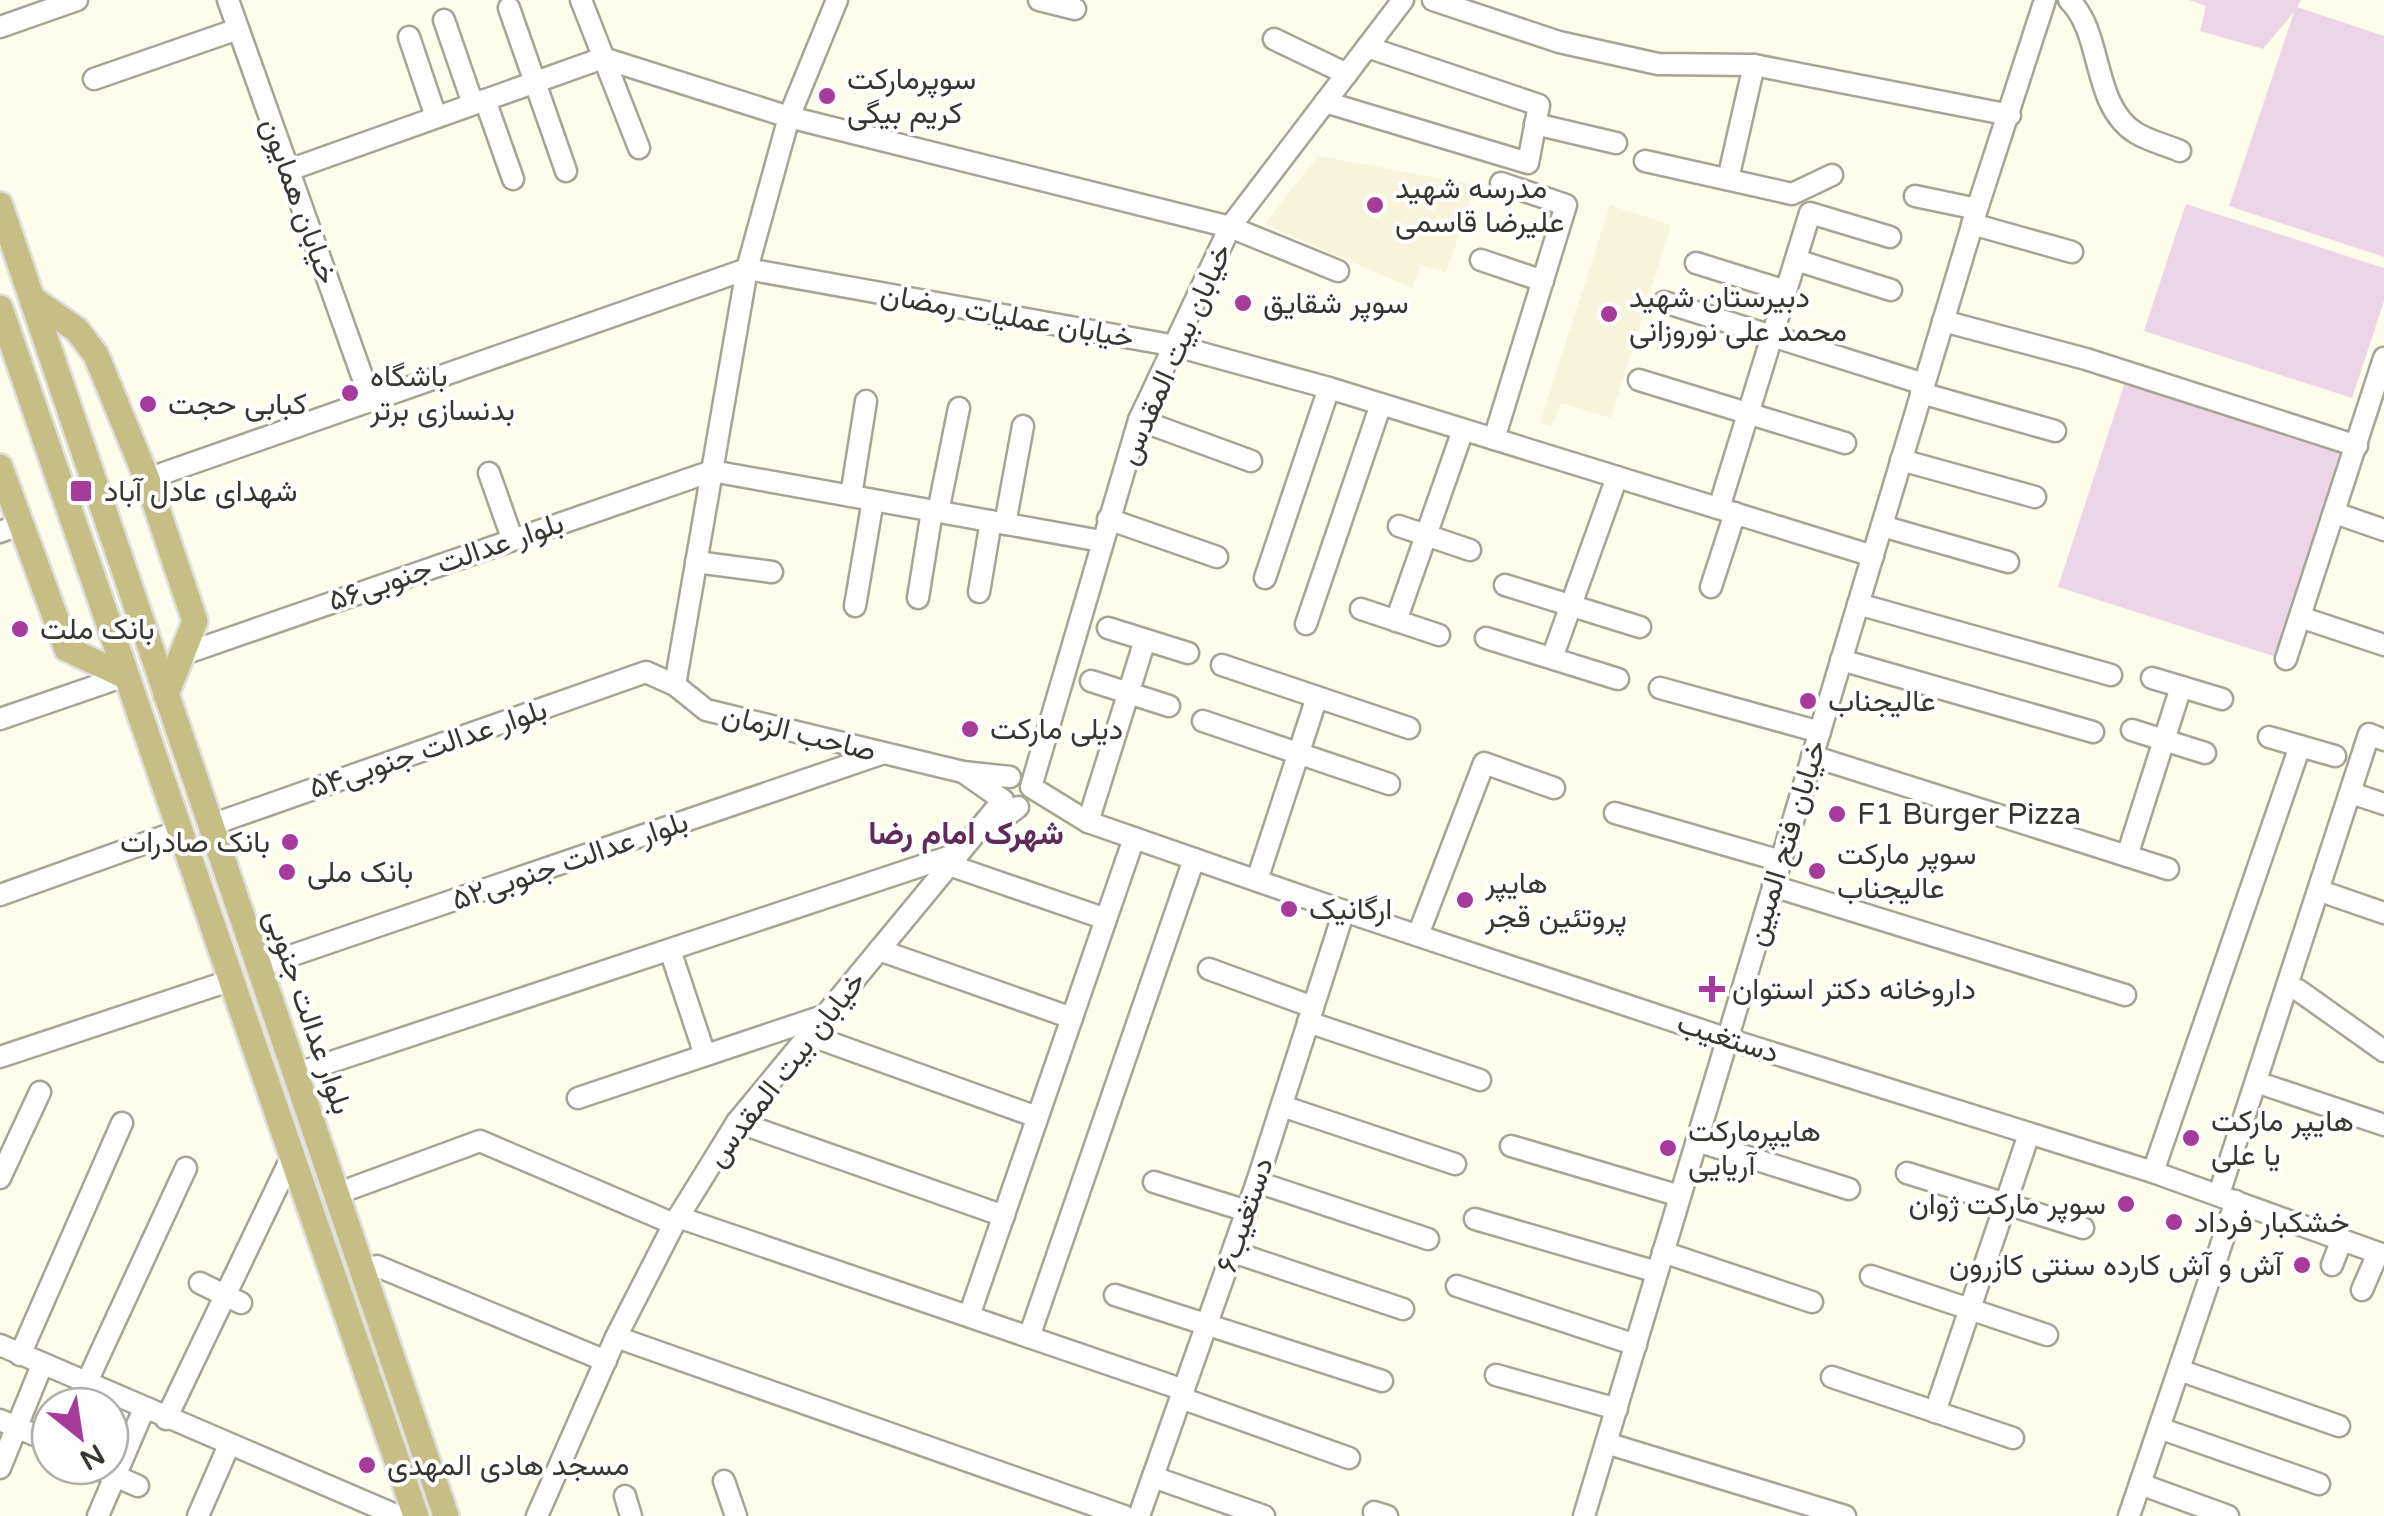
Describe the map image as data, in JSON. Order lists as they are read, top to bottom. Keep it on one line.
{"streets":{"main road":["بلوار عدالت جنوبی"],"street":["خیابان همایون","خیابان عملیات رمضان","خیابان بیت المقدس","بلوار عدالت جنوبی۵۶","صاحب الزمان","بلوار عدالت جنوبی۵۴","خیابان فتح المبین","بلوار عدالت جنوبی۵۲","دستغیب","دستغیب۶"]},"crossings":[["خیابان همایون","خیابان عملیات رمضان"],["خیابان عملیات رمضان","خیابان بیت المقدس"],["خیابان عملیات رمضان","خیابان فتح المبین"],["خیابان بیت المقدس","دستغیب"],["صاحب الزمان","بلوار عدالت جنوبی۵۴"],["صاحب الزمان","بلوار عدالت جنوبی۵۲"],["صاحب الزمان","دستغیب"],["بلوار عدالت جنوبی۵۴","بلوار عدالت جنوبی"],["خیابان فتح المبین","دستغیب"],["بلوار عدالت جنوبی۵۲","بلوار عدالت جنوبی"],["دستغیب","دستغیب۶"]],"districts":["شهرک امام رضا"],"places":{"other":["سوپرمارکت کریم بیگی","مدرسه شهید علیرضا قاسمی","سوپر شقایق","دبیرستان شهید محمد علی نوروزانی","باشگاه بدنسازی برتر","کبابی حجت","بانک ملت","عالیجناب","دیلی مارکت","F1 Burger Pizza","بانک صادرات","سوپر مارکت عالیجناب","بانک ملی","هایپر پروتئین قجر","ارگانیک","هایپر مارکت یا علی","هایپرمارکت آریایی","سوپر مارکت ژوان","خشکبار فرداد","آش و آش کارده سنتی کازرون","مسجد هادی المهدی"],"transit":["شهدای عادل آباد"],"health":["داروخانه دکتر استوان"]},"north":"bottom right"}
